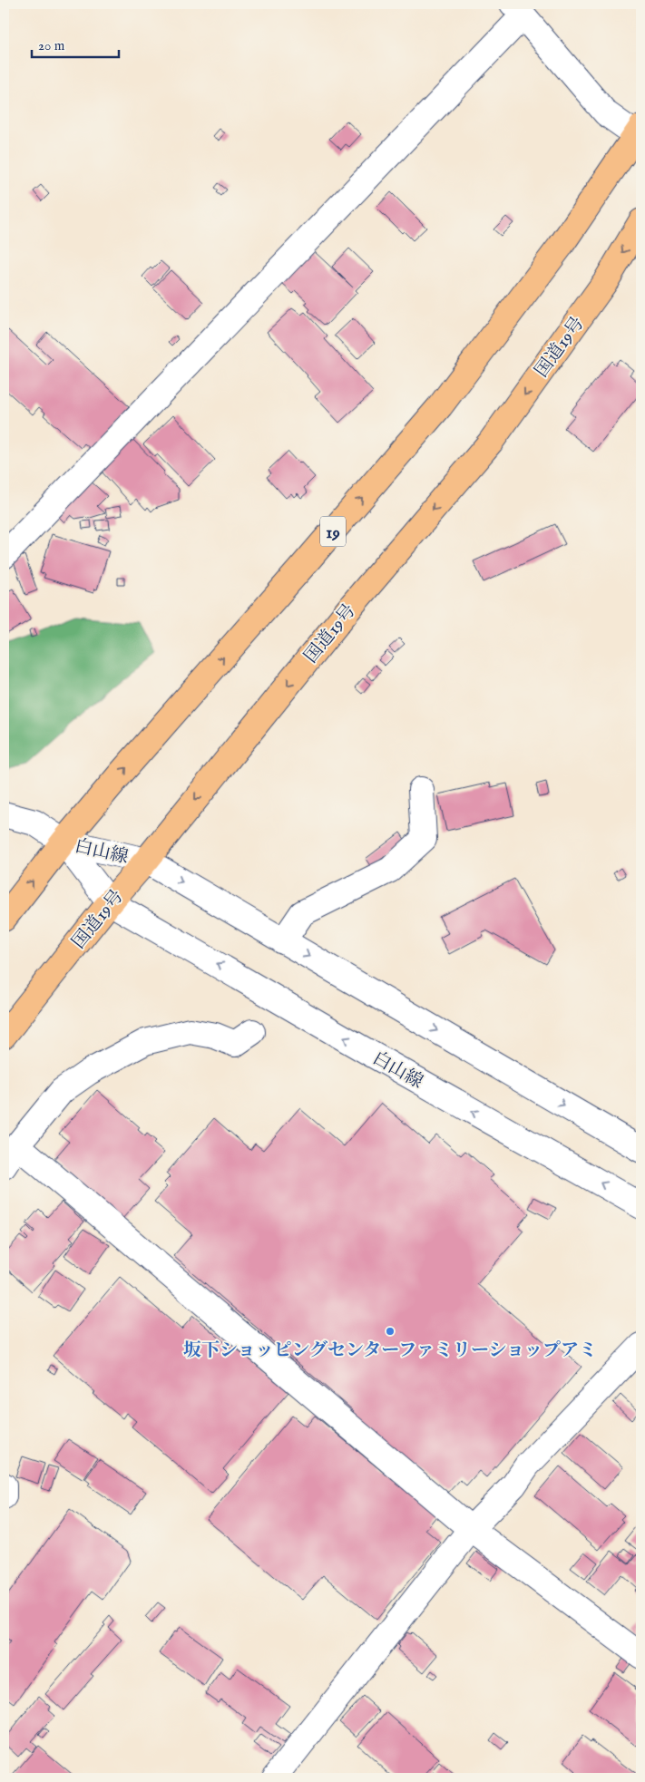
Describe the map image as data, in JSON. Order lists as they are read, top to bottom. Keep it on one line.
{"streets":{"highway":["国道19号","19"],"street":["白山線"]},"crossings":[["国道19号","白山線"],["19","白山線"]],"places":["坂下ショッピングセンターファミリーショップアミ"],"scale_bar":"20 m"}
